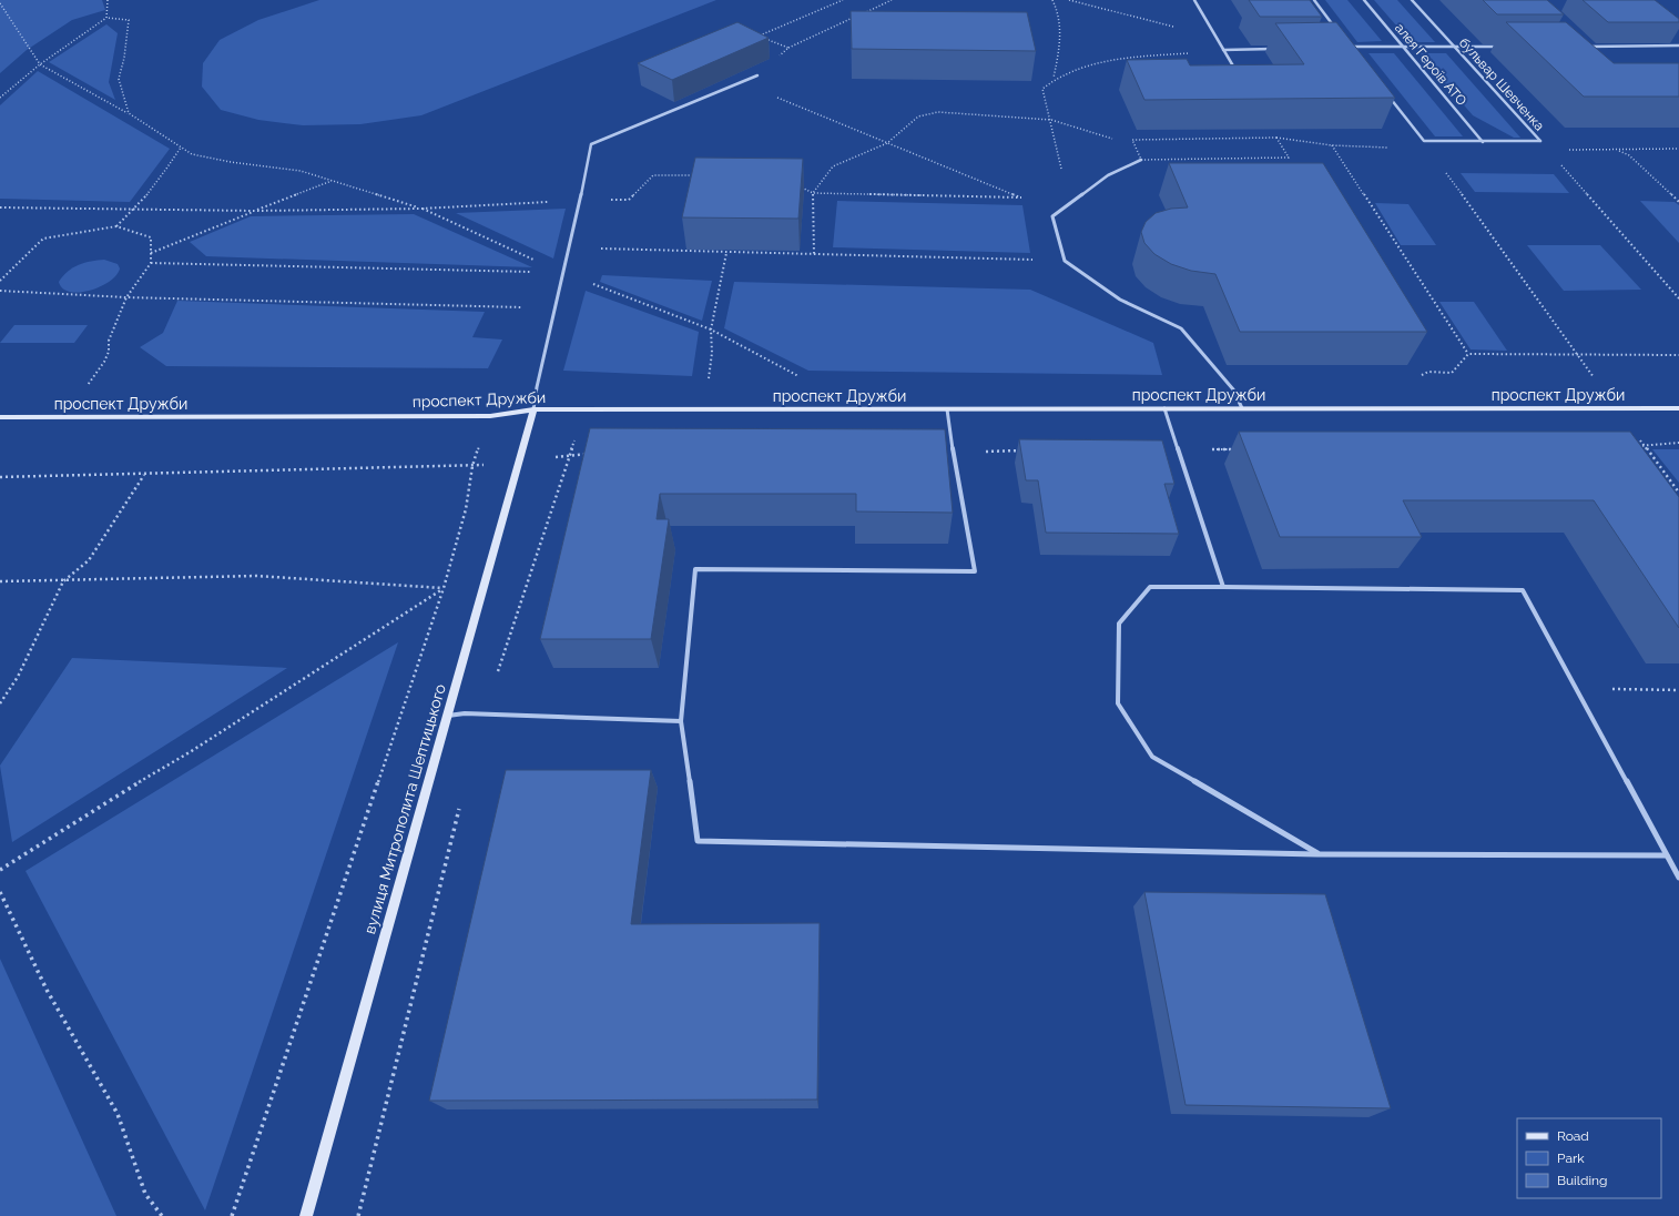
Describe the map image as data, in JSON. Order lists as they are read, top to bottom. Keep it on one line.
{"streets":{"street":["алея Героїв АТО","бульвар Шевченка","проспект Дружби","вулиця Митрополита Шептицького"]},"crossings":[["алея Героїв АТО","бульвар Шевченка"],["проспект Дружби","вулиця Митрополита Шептицького"]],"legend":["Road","Park","Building"]}
